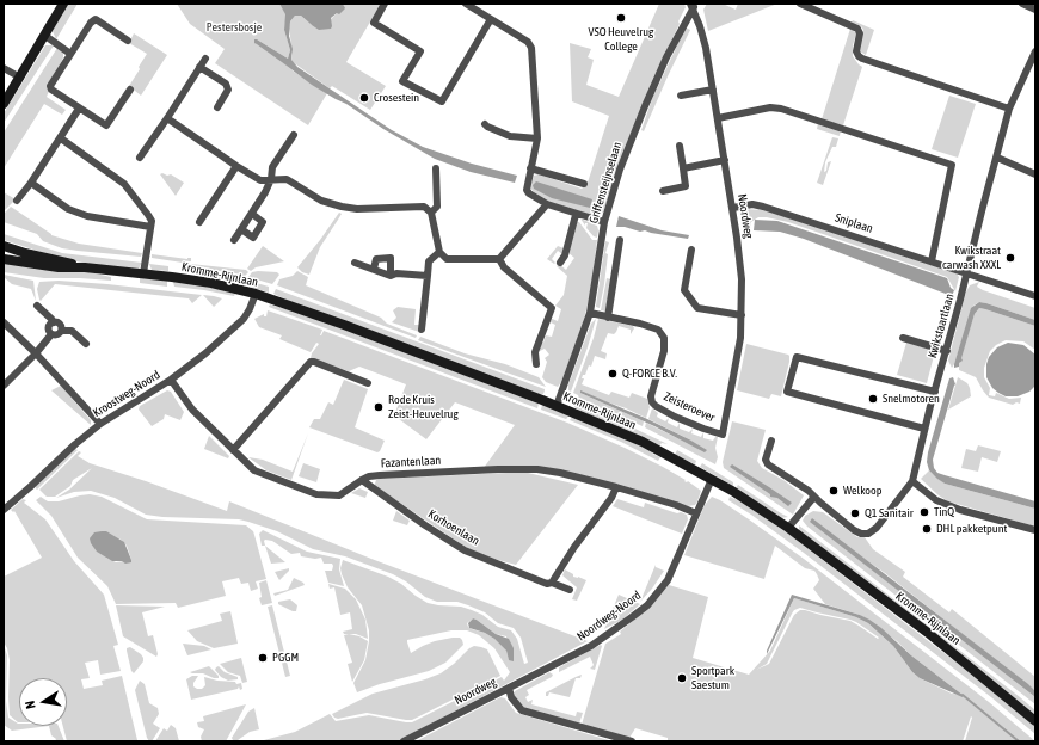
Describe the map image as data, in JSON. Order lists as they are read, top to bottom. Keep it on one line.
{"streets":{"street":["Griffensteijnselaan","Noordweg","Sniplaan","Kromme-Rijnlaan","Kwikstaartlaan","Kroostweg-Noord","Zeisteroever","Fazantenlaan","Korhoenlaan","Noordweg-Noord"]},"crossings":[["Griffensteijnselaan","Noordweg"],["Griffensteijnselaan","Kromme-Rijnlaan"],["Noordweg","Sniplaan"],["Noordweg","Zeisteroever"],["Noordweg","Noordweg-Noord"],["Sniplaan","Kwikstaartlaan"],["Kromme-Rijnlaan","Kroostweg-Noord"],["Kromme-Rijnlaan","Noordweg-Noord"],["Kroostweg-Noord","Fazantenlaan"],["Fazantenlaan","Korhoenlaan"],["Fazantenlaan","Noordweg-Noord"]],"parks":["Pestersbosje"],"places":["VSO Heuvelrug College","Crosestein","Kwikstraat carwash XXXL","Q-FORCE B.V.","Snelmotoren","Rode Kruis Zeist-Heuvelrug","Welkoop","TinQ","Q1 Sanitair","DHL pakketpunt","PGGM","Sportpark Saestum"],"north":"left"}
